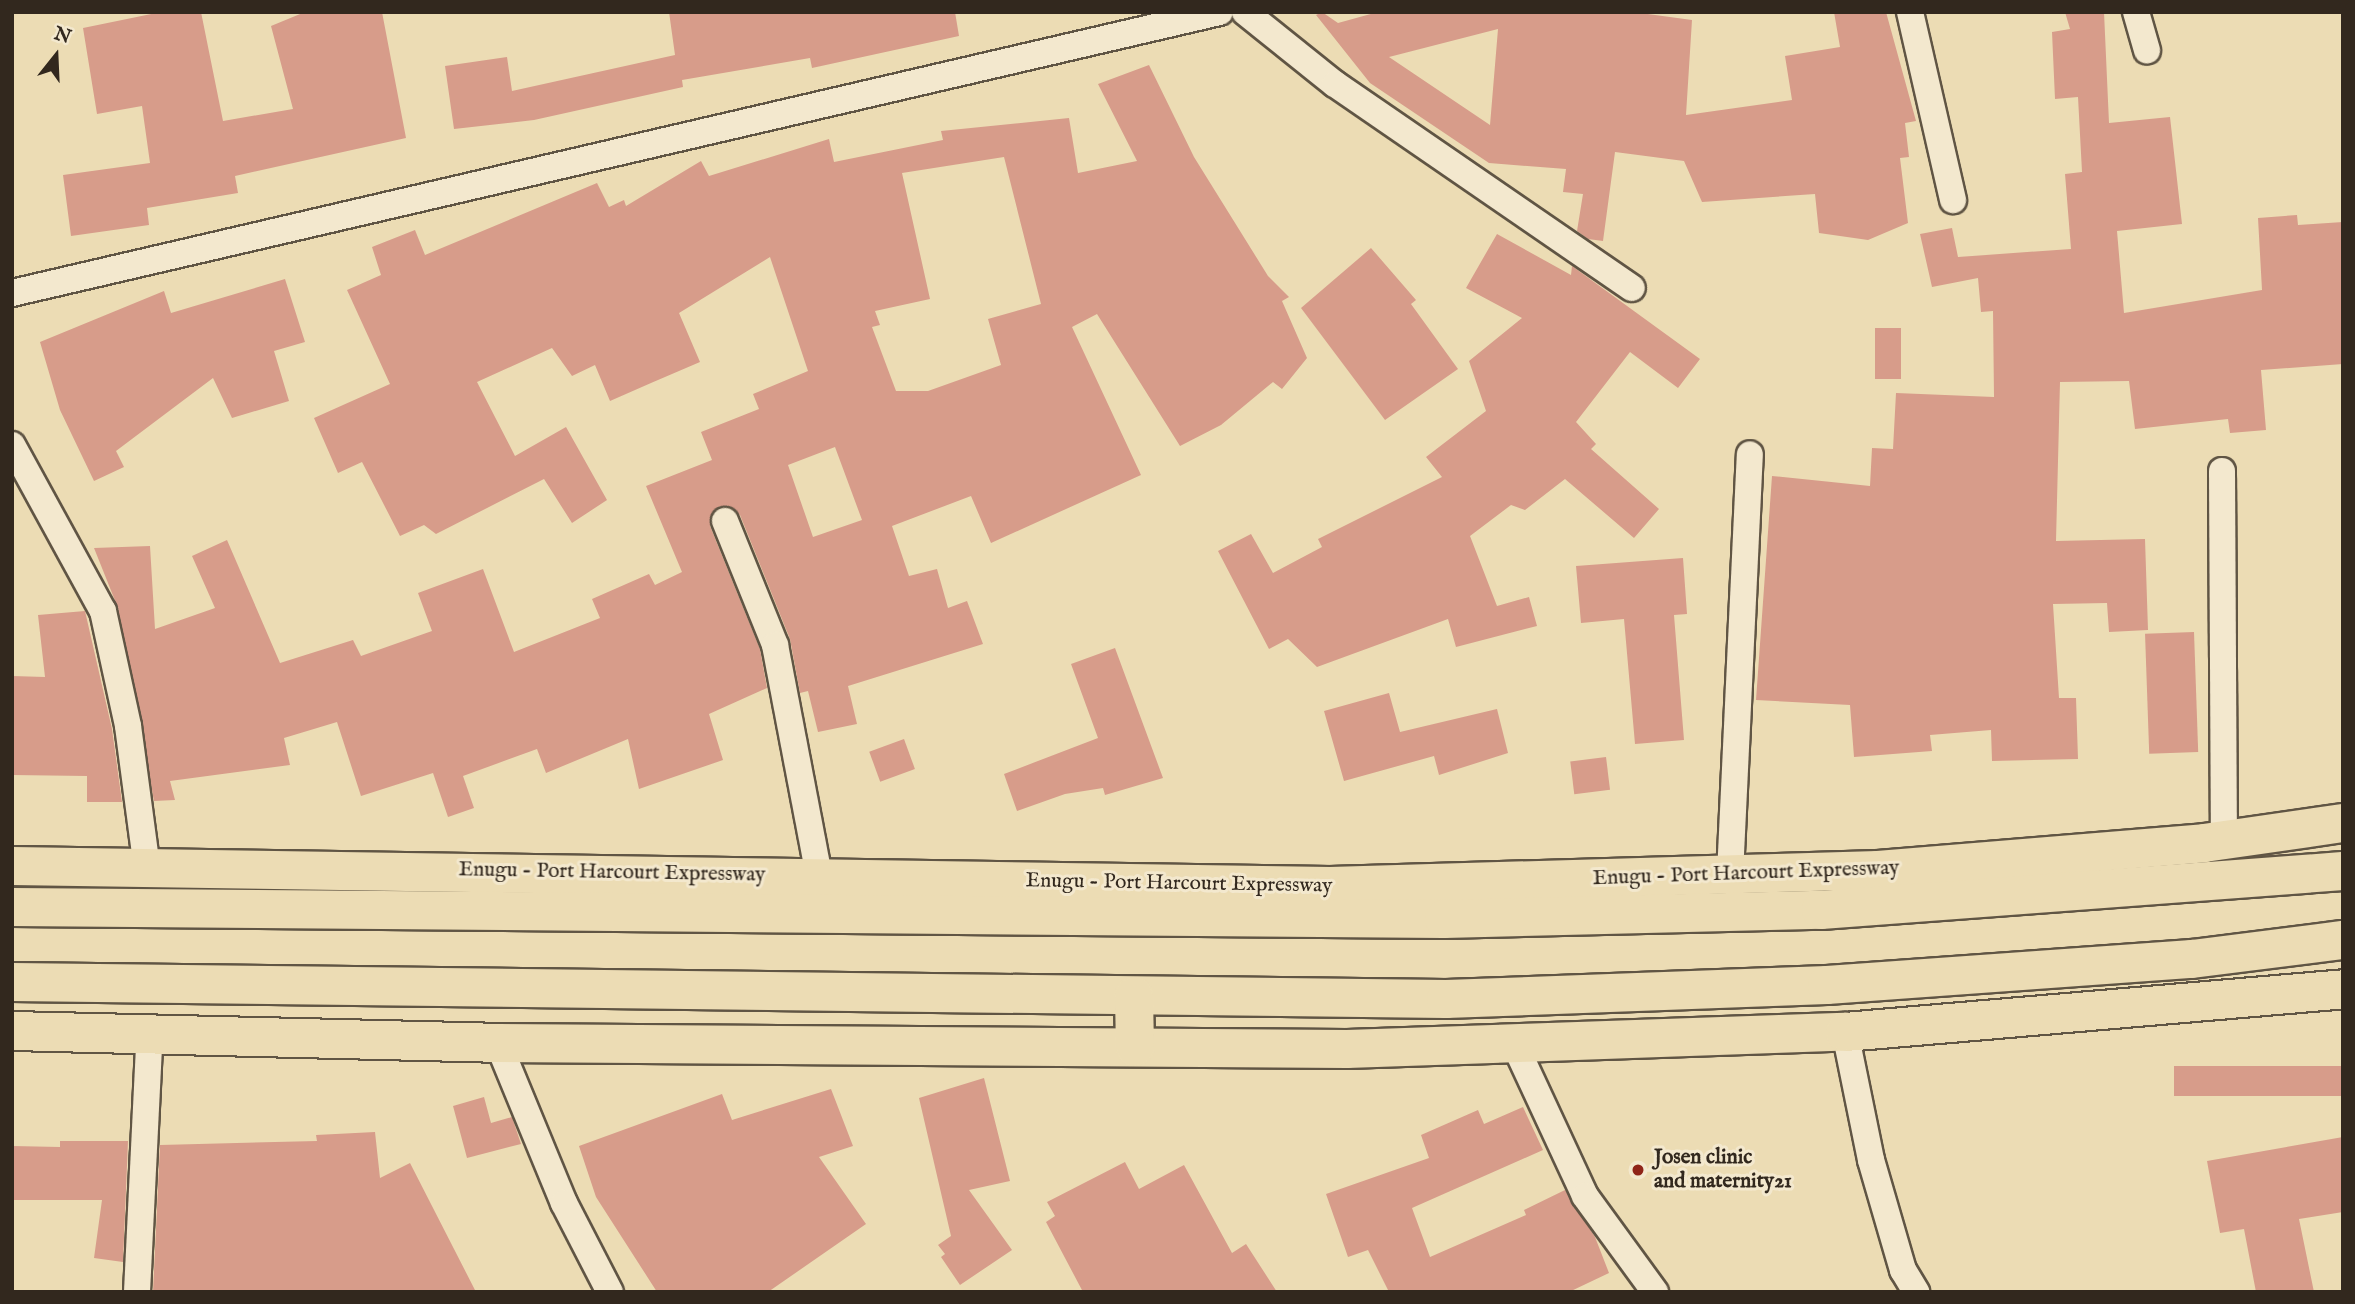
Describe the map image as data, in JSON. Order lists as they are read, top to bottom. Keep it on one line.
{"streets":{"main road":["Enugu - Port Harcourt Expressway"]},"places":["Josen clinic and maternity21"],"north":"top"}
